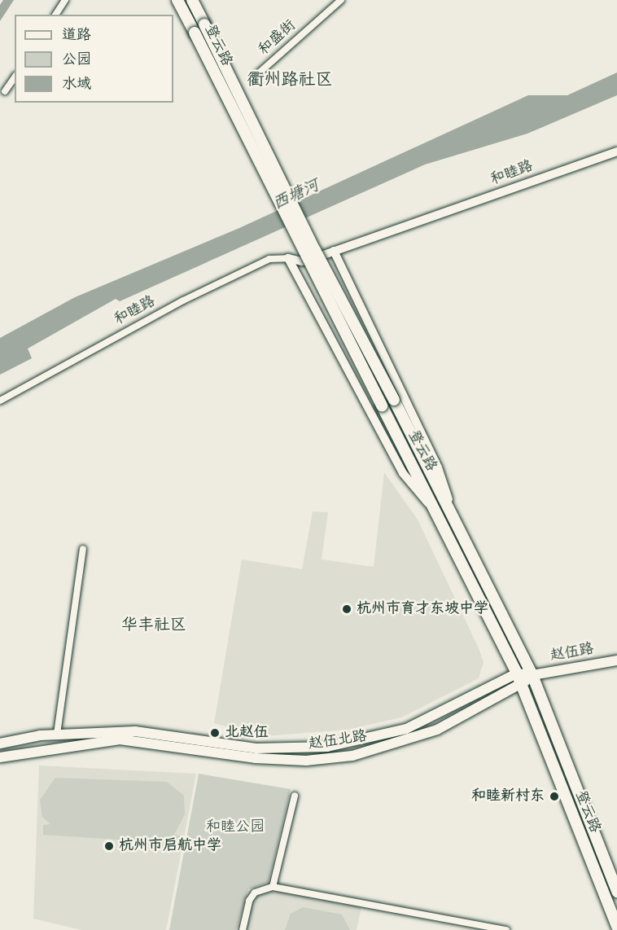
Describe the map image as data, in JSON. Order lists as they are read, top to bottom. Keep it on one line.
{"streets":{"main road":["登云路","赵伍路","赵伍北路"],"street":["和盛街","和睦路"]},"crossings":[["登云路","赵伍路"],["登云路","赵伍北路"],["赵伍路","赵伍北路"]],"districts":["衢州路社区","华丰社区"],"water":["西塘河"],"parks":["和睦公园"],"places":["杭州市育才东坡中学","北赵伍","和睦新村东","杭州市启航中学"],"legend":["道路","公园","水域"]}
